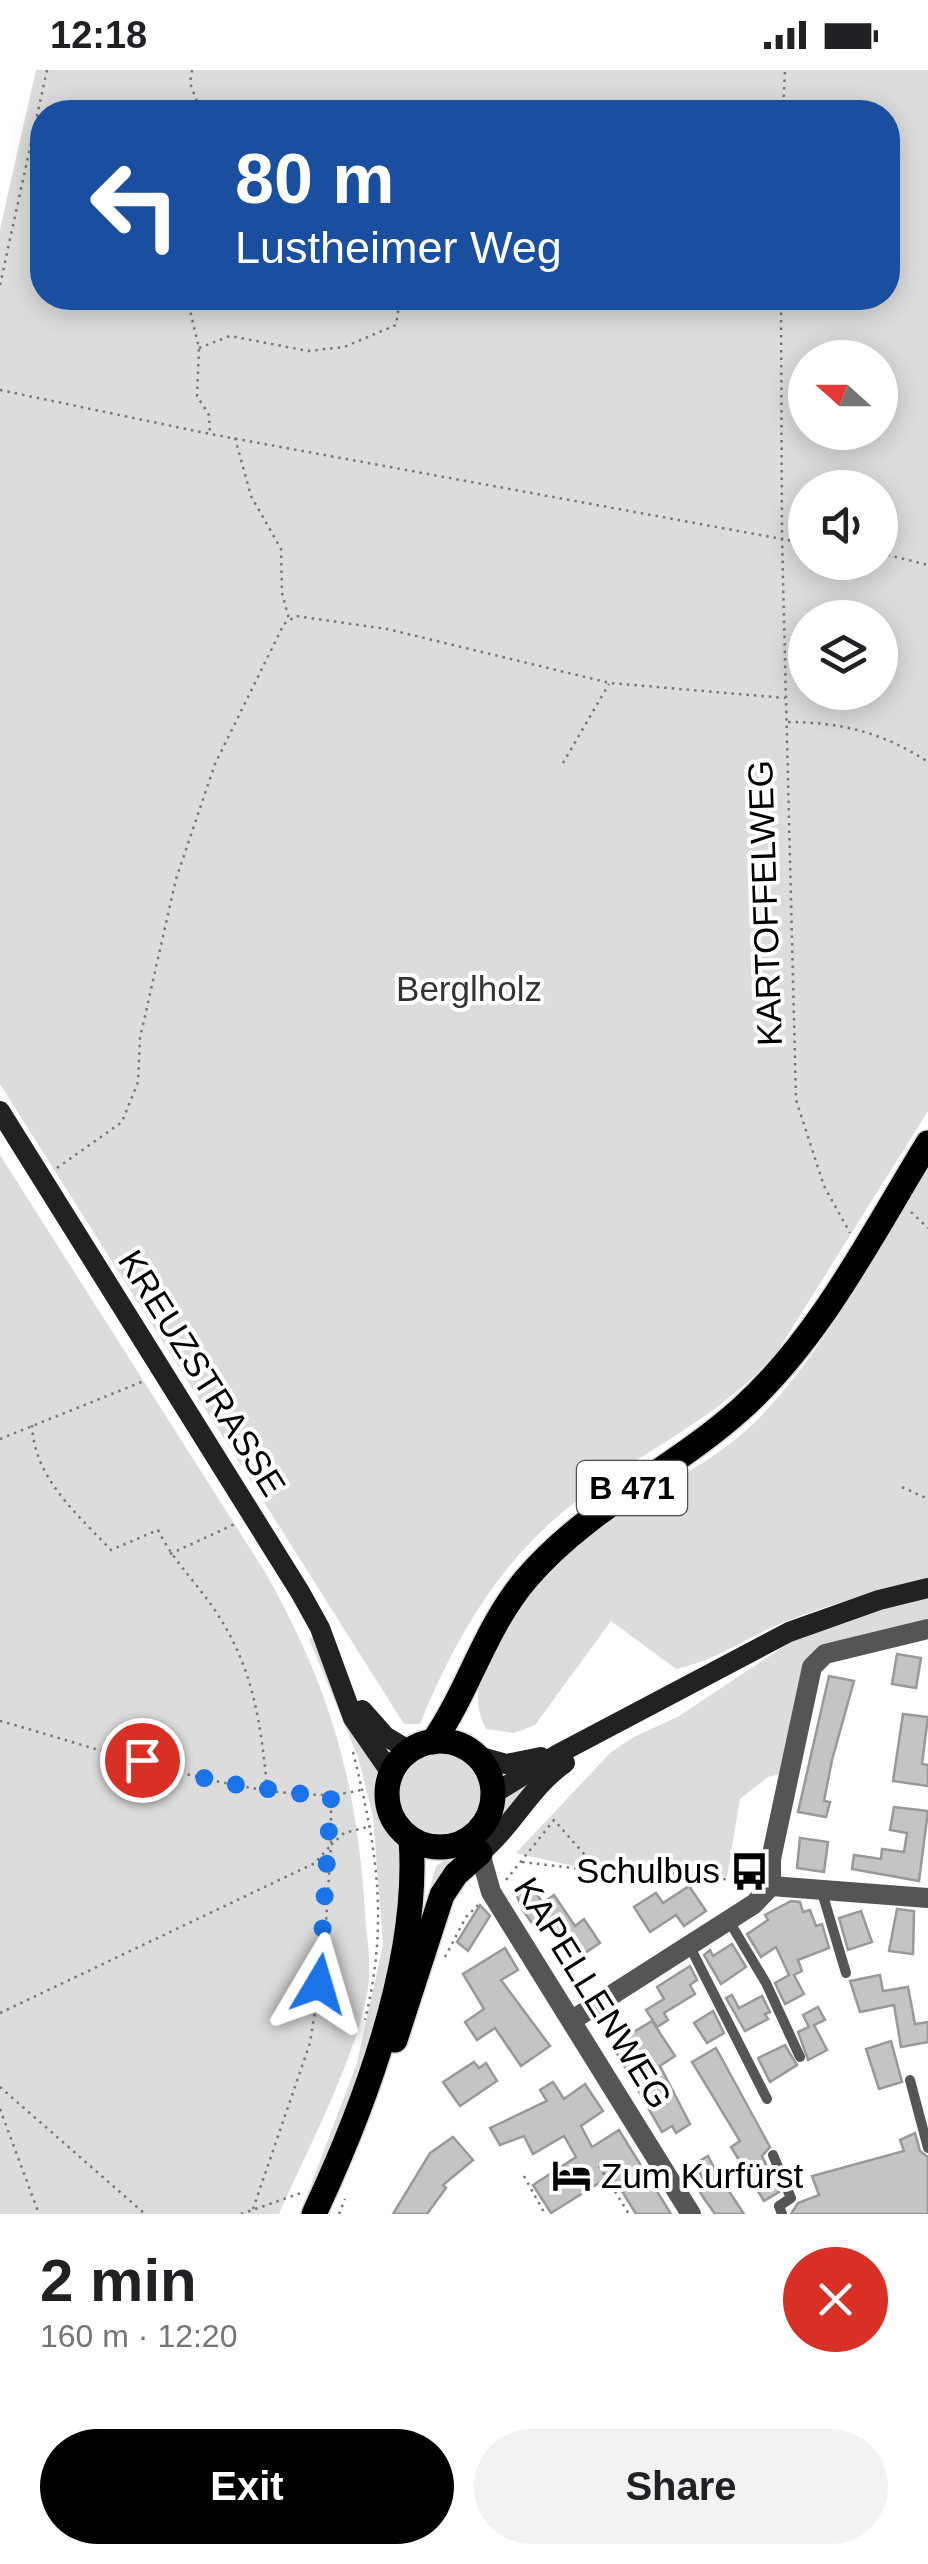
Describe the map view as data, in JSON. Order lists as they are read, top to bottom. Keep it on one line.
{"streets":{"main road":["KREUZSTRASSE","B 471"],"street":["KAPELLENWEG"],"path":["KARTOFFELWEG"]},"crossings":[["KARTOFFELWEG","B 471"],["KREUZSTRASSE","B 471"]],"parks":["Berglholz"],"places":{"bus stop":["Schulbus"],"hotel":["Zum Kurfürst"]},"north":"left","page":{"status":"12:18","turn":["80 m","Lustheimer Weg"],"heading":["2 min","160 m · 12:20"],"buttons":["Exit","Share"]}}
